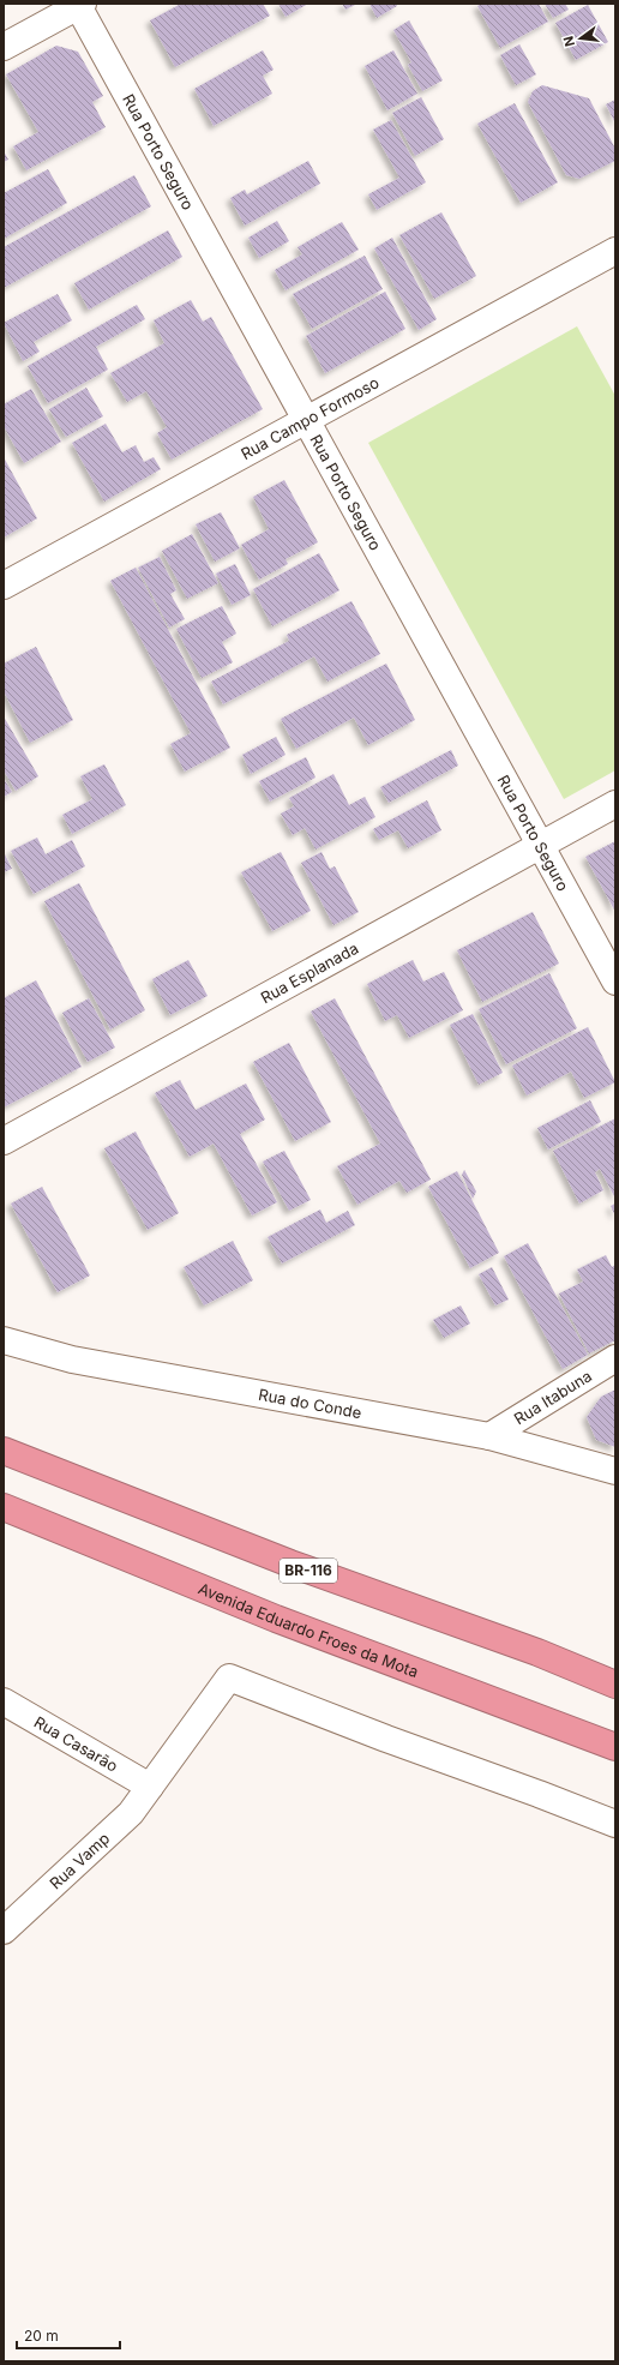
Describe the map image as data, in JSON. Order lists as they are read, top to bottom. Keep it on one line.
{"streets":{"highway":["BR-116","Avenida Eduardo Froes da Mota"],"street":["Rua Porto Seguro","Rua Campo Formoso","Rua Esplanada","Rua Itabuna","Rua do Conde","Rua Casarão","Rua Vamp"]},"crossings":[["Rua Porto Seguro","Rua Campo Formoso"],["Rua Porto Seguro","Rua Esplanada"],["Rua Itabuna","Rua do Conde"],["Rua Casarão","Rua Vamp"]],"scale_bar":"20 m","north":"left"}
